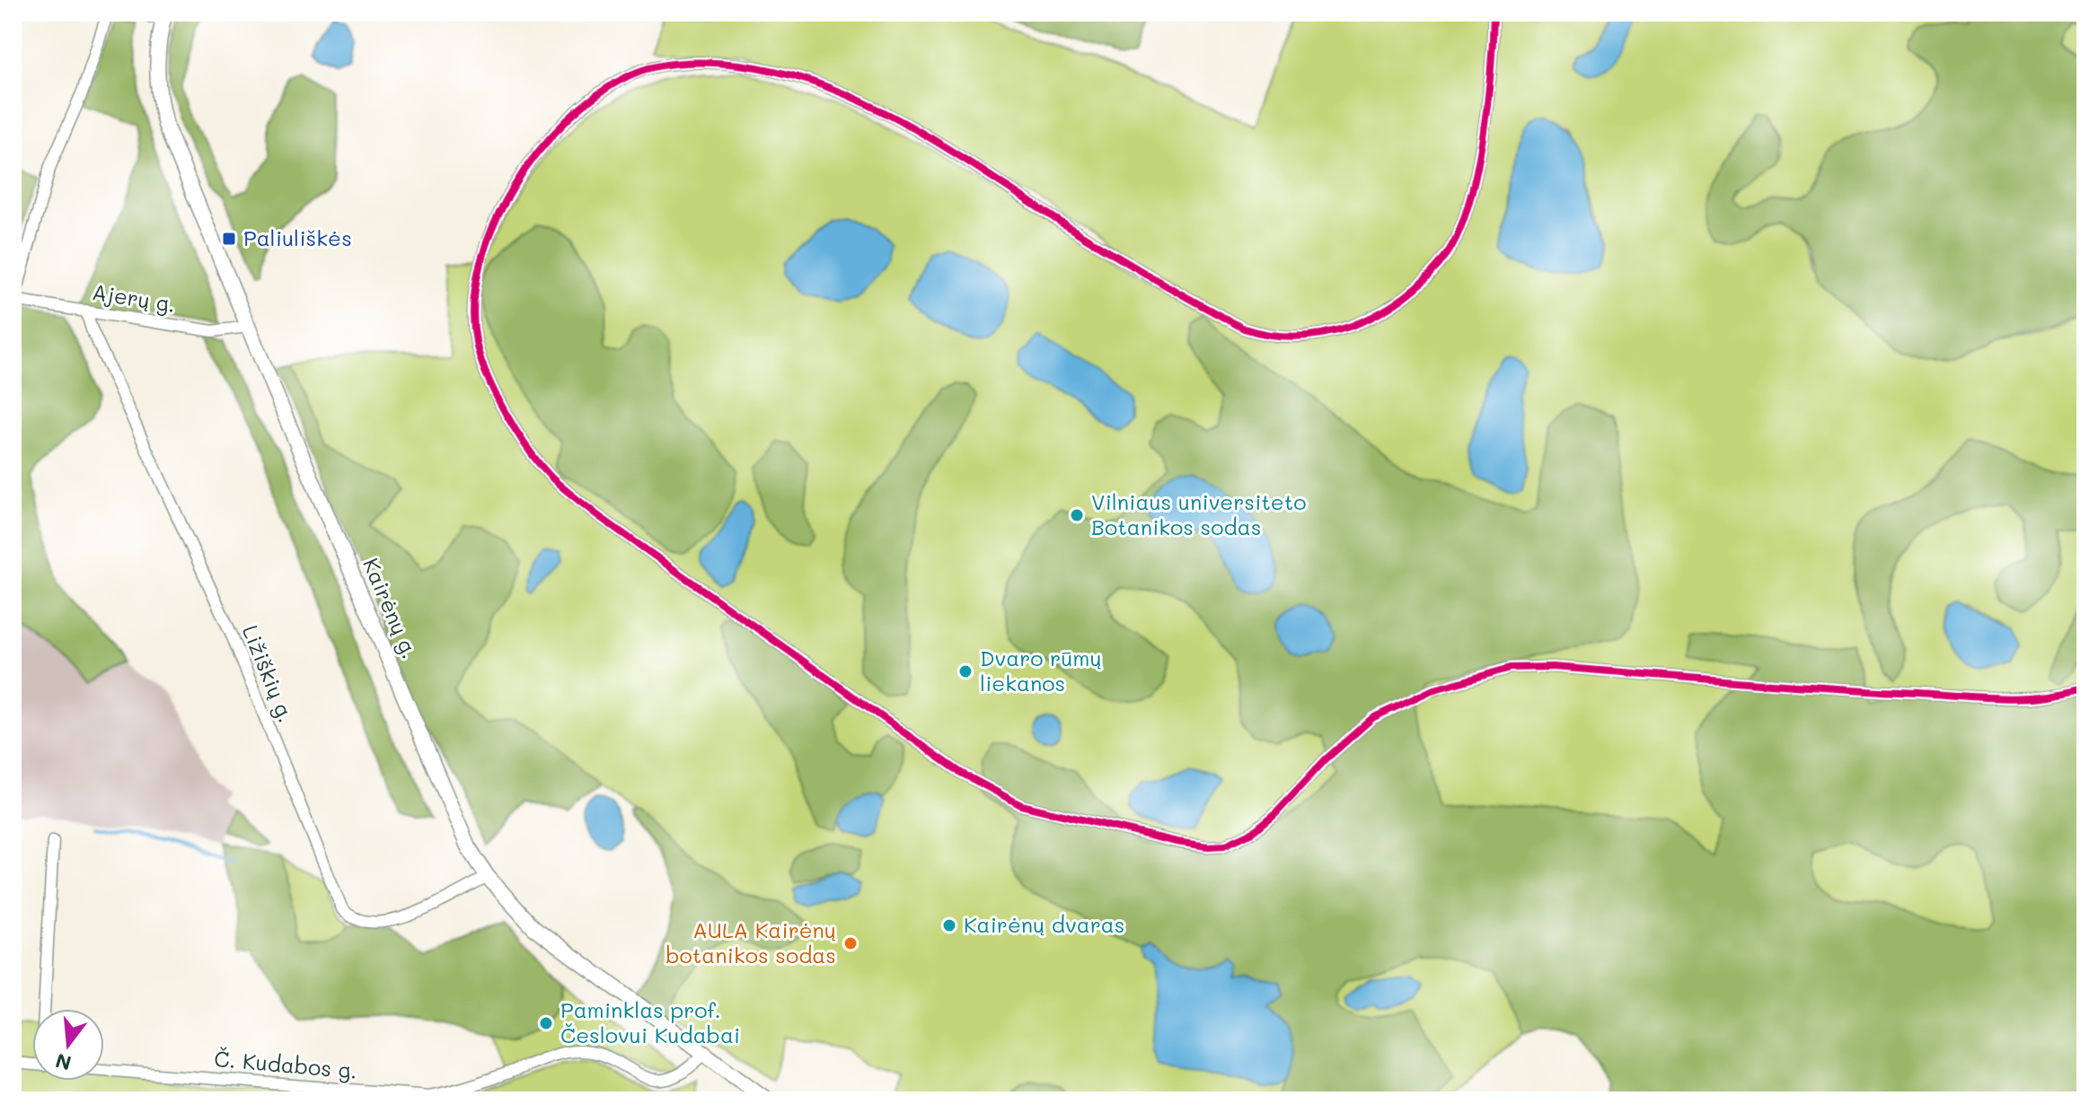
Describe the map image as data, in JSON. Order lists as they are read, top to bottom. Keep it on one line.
{"streets":{"main road":["Kairėnų g."],"street":["Ajerų g.","Ližiškių g.","Č. Kudabos g."]},"crossings":[["Ajerų g.","Kairėnų g."],["Ajerų g.","Ližiškių g."],["Kairėnų g.","Ližiškių g."],["Kairėnų g.","Č. Kudabos g."]],"places":{"transit":["Paliuliškės"],"other":["Vilniaus universiteto Botanikos sodas","Dvaro rūmų liekanos","Kairėnų dvaras","AULA Kairėnų botanikos sodas","Paminklas prof. Česlovui Kudabai"]},"north":"bottom"}
